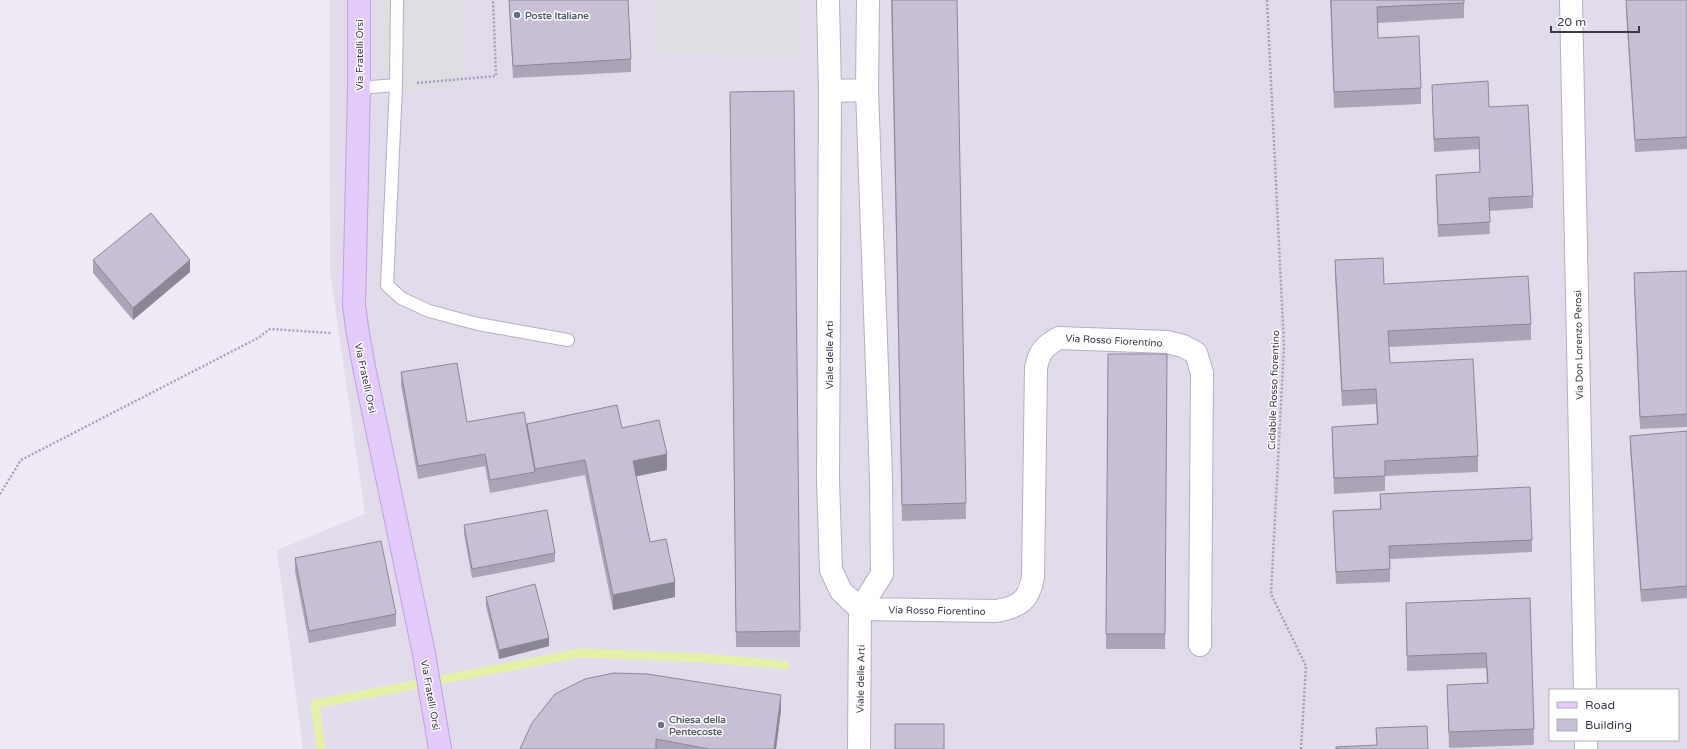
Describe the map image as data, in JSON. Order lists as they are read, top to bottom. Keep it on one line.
{"streets":{"main road":["Via Fratelli Orsi"],"street":["Via Rosso Fiorentino","Via Don Lorenzo Perosi","Viale delle Arti"],"path":["Ciclabile Rosso fiorentino"]},"crossings":[["Via Rosso Fiorentino","Viale delle Arti"]],"places":["Poste Italiane","Chiesa della Pentecoste"],"legend":["Road","Building"],"scale_bar":"20 m"}
